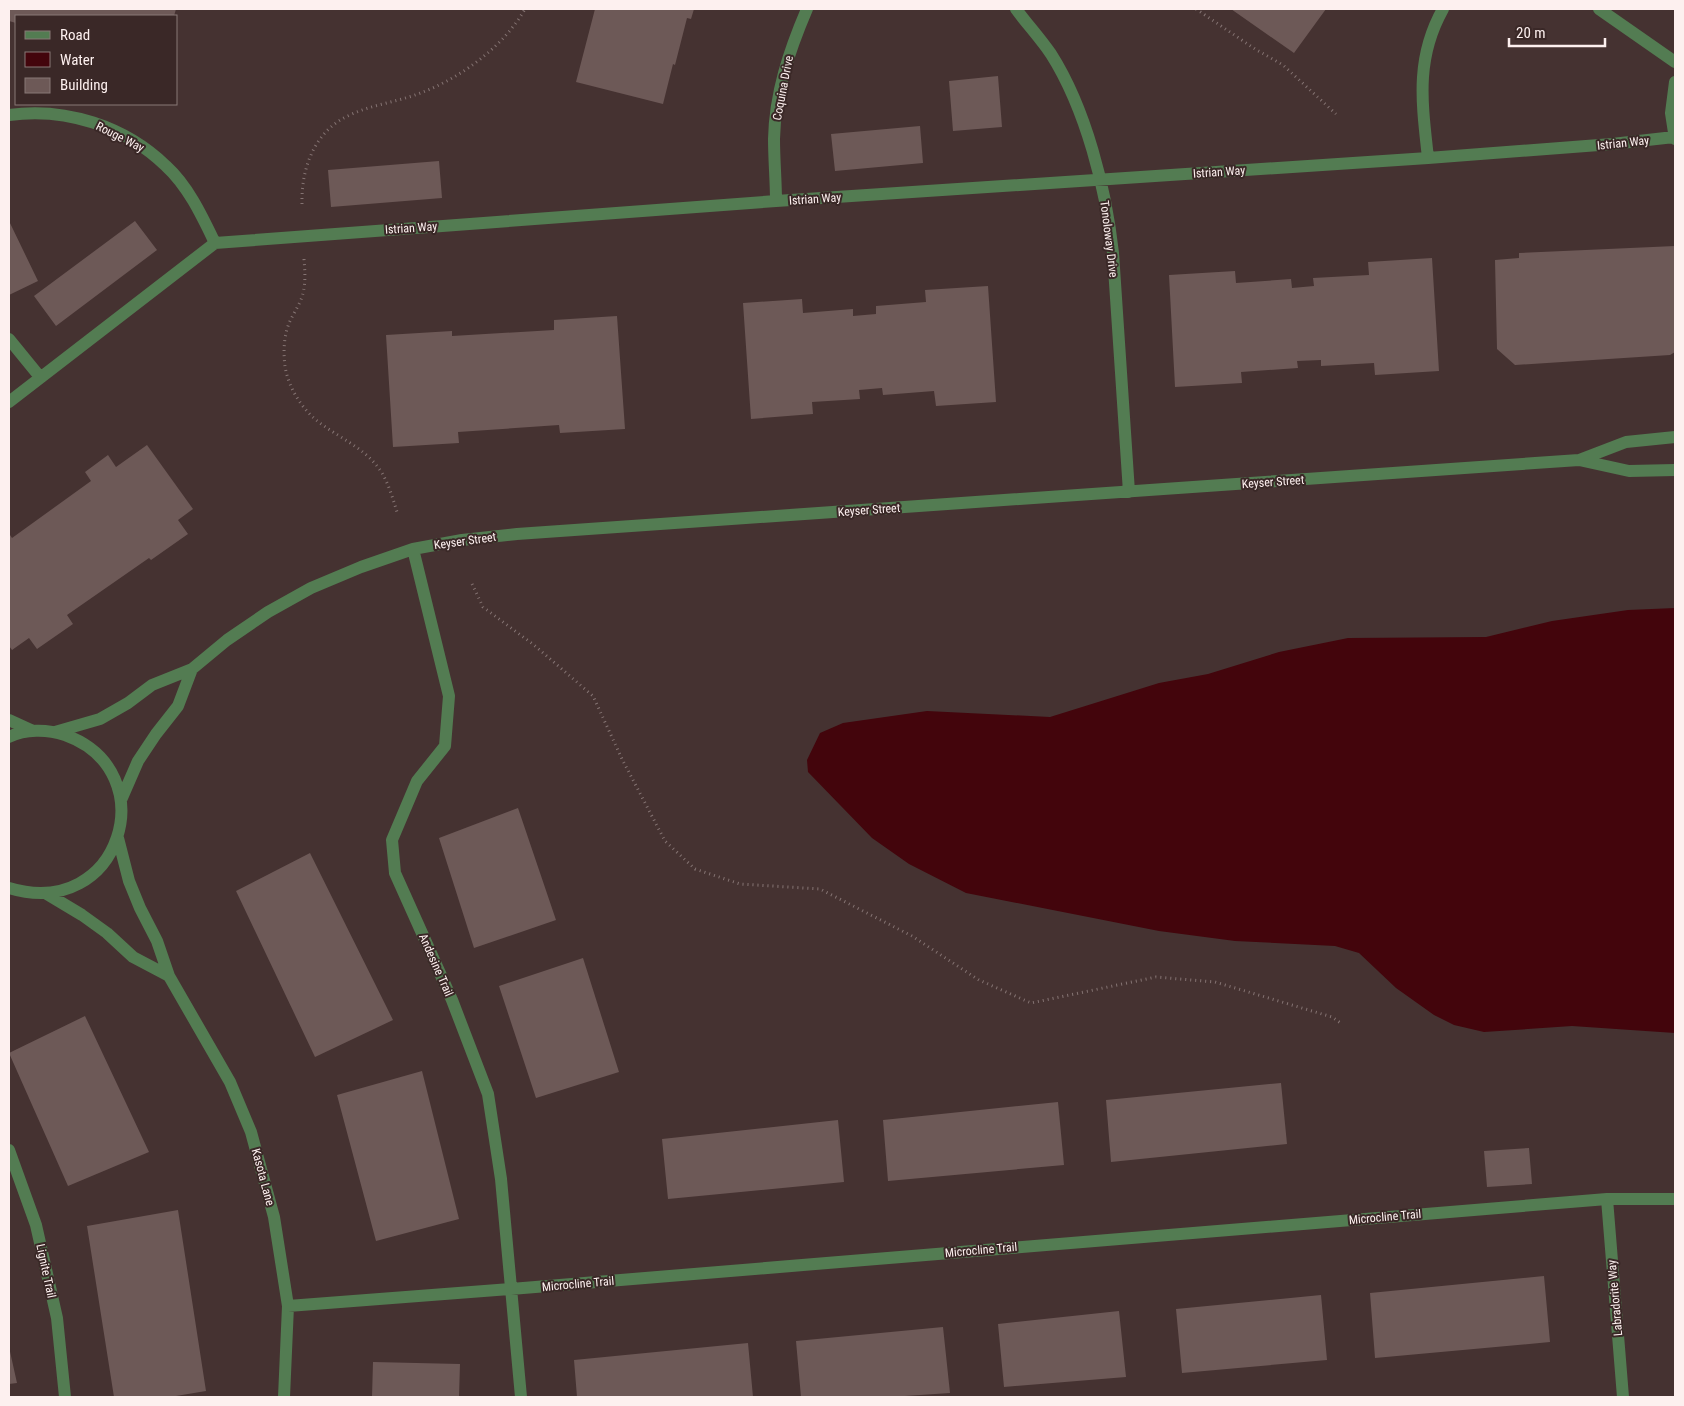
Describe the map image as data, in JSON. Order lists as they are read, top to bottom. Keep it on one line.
{"streets":{"street":["Coquina Drive","Rouge Way","Istrian Way","Tonoloway Drive","Keyser Street","Andesine Trail","Kasota Lane","Microcline Trail","Lignite Trail","Labradorite Way"]},"crossings":[["Coquina Drive","Istrian Way"],["Rouge Way","Istrian Way"],["Istrian Way","Tonoloway Drive"],["Tonoloway Drive","Keyser Street"],["Keyser Street","Andesine Trail"],["Keyser Street","Kasota Lane"],["Andesine Trail","Microcline Trail"],["Kasota Lane","Microcline Trail"],["Microcline Trail","Labradorite Way"]],"legend":["Road","Water","Building"],"scale_bar":"20 m"}
